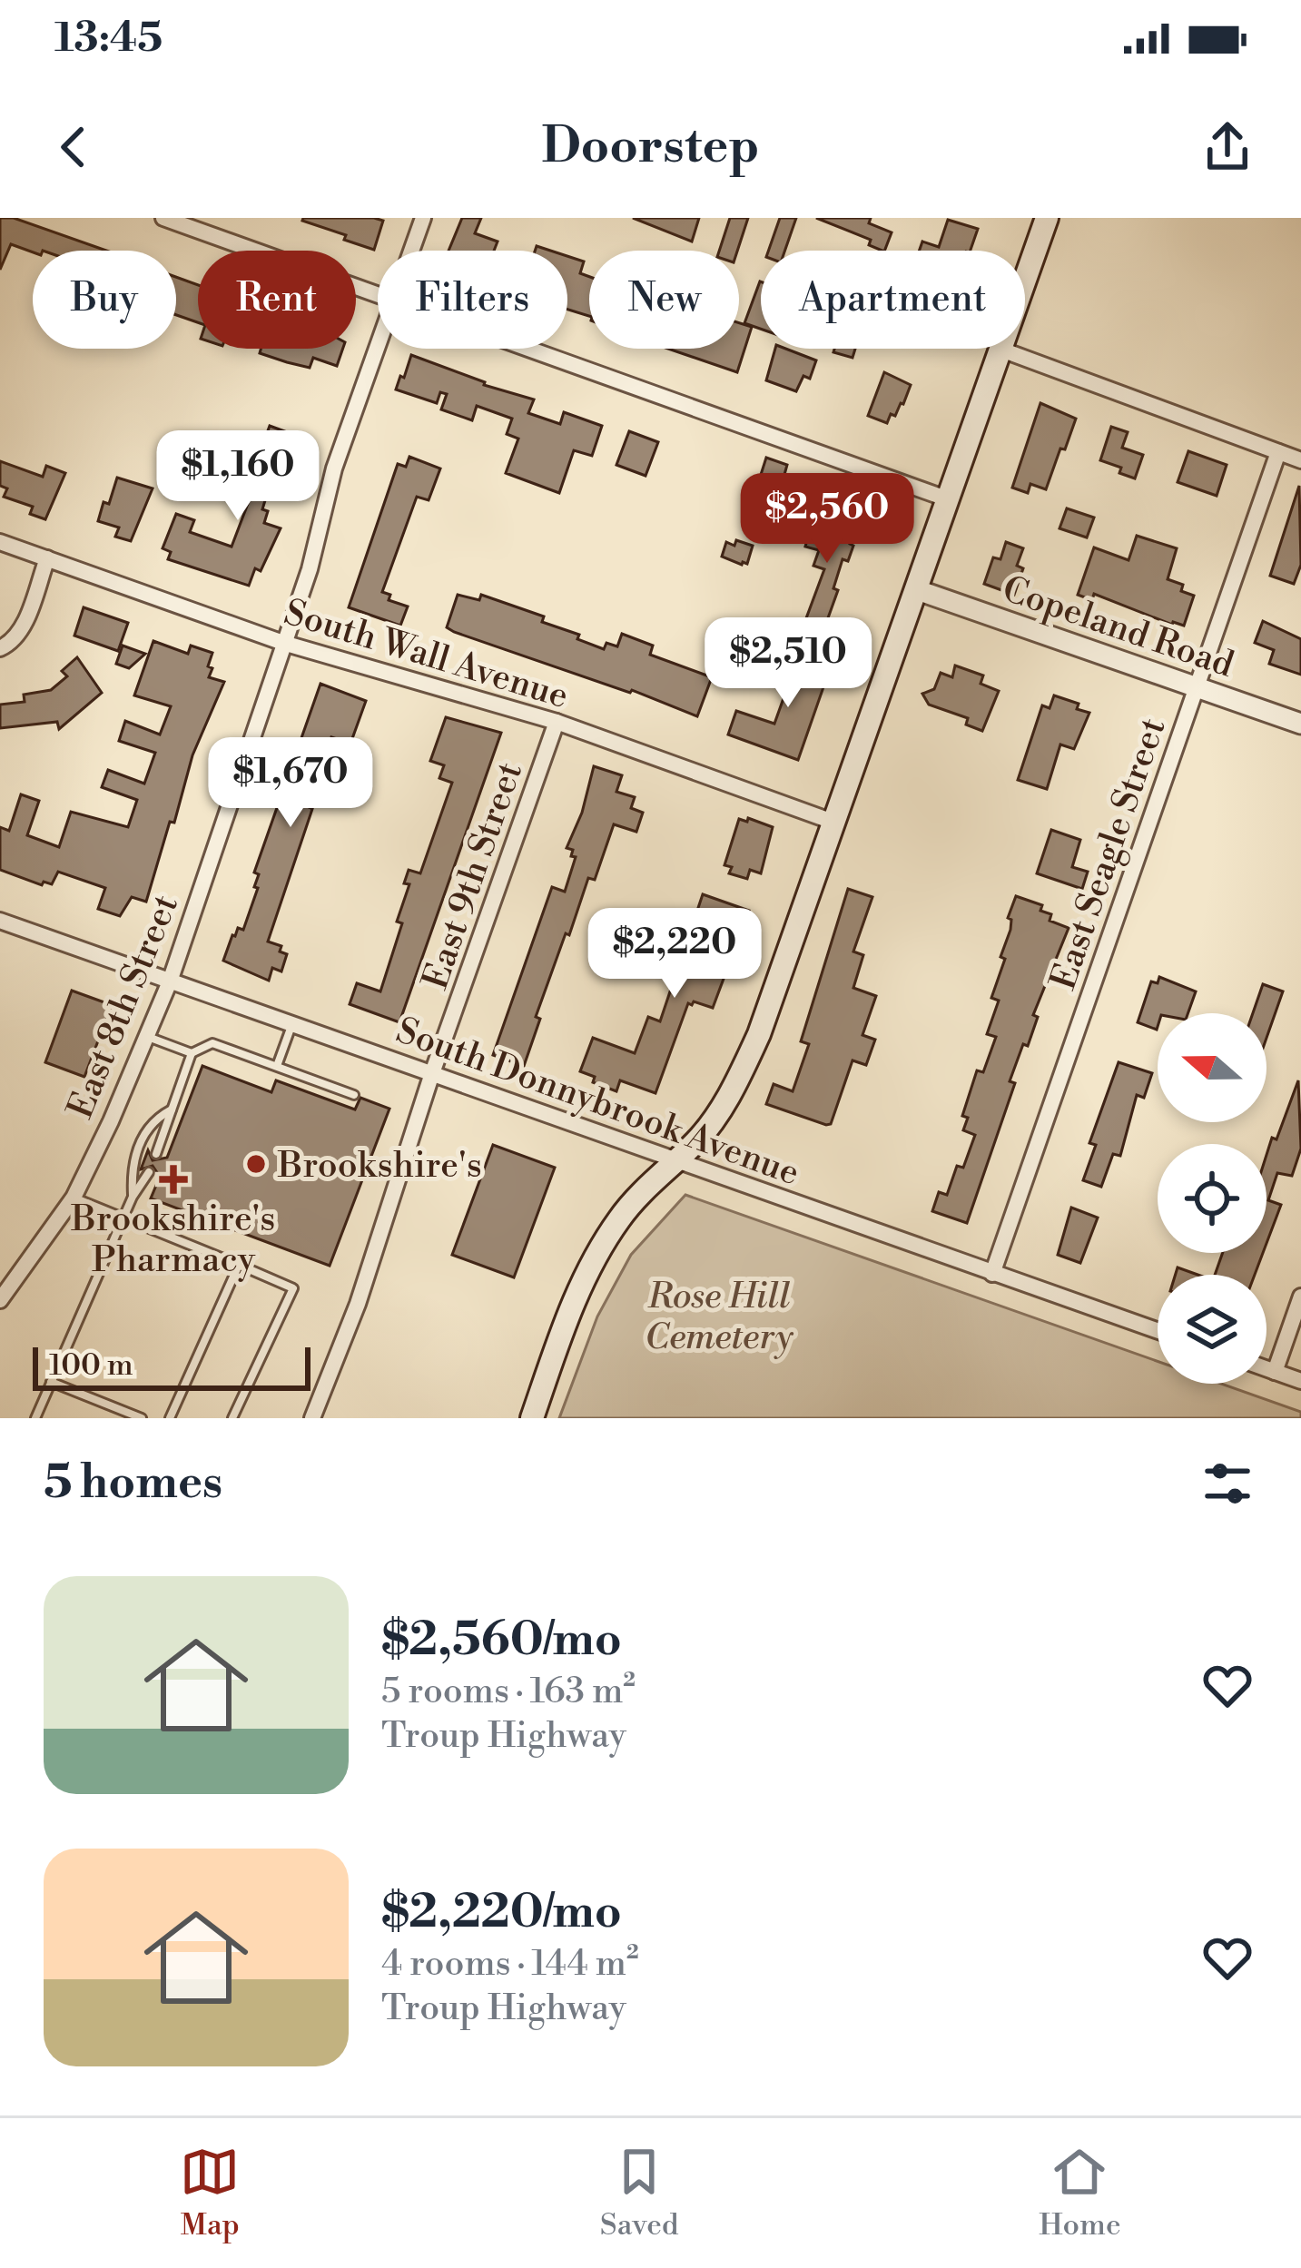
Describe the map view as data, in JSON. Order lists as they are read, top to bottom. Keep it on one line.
{"streets":{"street":["Copeland Road","South Wall Avenue","East Seagle Street","East 9th Street","East 8th Street","South Donnybrook Avenue"]},"crossings":[["Copeland Road","East Seagle Street"],["South Wall Avenue","East 9th Street"],["South Wall Avenue","East 8th Street"],["East Seagle Street","South Donnybrook Avenue"],["East 9th Street","South Donnybrook Avenue"],["East 8th Street","South Donnybrook Avenue"]],"parks":["Rose Hill Cemetery"],"places":{"other":["Brookshire's"],"health":["Brookshire's Pharmacy"]},"scale_bar":"100 m","north":"left","page":{"status":"13:45","header":"Doorstep","chip":["Buy","Rent","Filters","New","Apartment"],"price":["$1,160","$2,560","$2,510","$1,670","$2,220"],"scale":"100 m","heading":"5 homes","list":[{"name":"$2,560/mo","note":"5 rooms · 163 m² · Troup Highway"},{"name":"$2,220/mo","note":"4 rooms · 144 m² · Troup Highway"}],"tabs":["Map","Saved","Home"]}}
